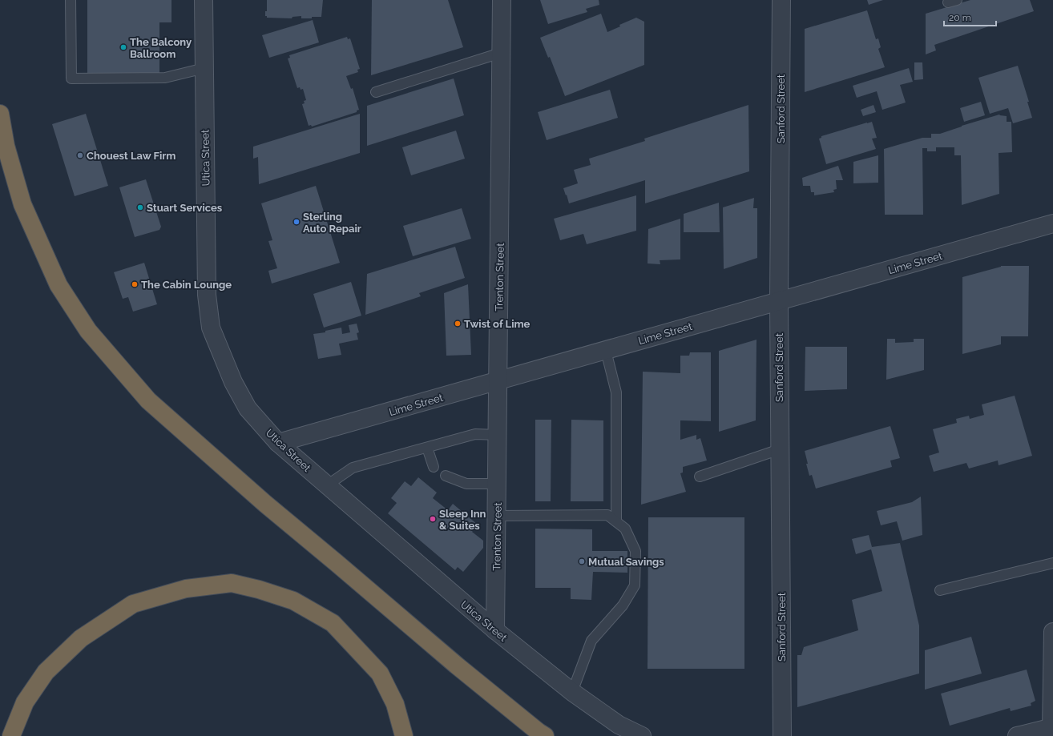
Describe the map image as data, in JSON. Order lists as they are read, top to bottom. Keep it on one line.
{"streets":{"street":["Sanford Street","Utica Street","Lime Street","Trenton Street"]},"crossings":[["Sanford Street","Lime Street"],["Utica Street","Lime Street"],["Utica Street","Trenton Street"],["Lime Street","Trenton Street"]],"places":["The Balcony Ballroom","Chouest Law Firm","Stuart Services","Sterling Auto Repair","The Cabin Lounge","Twist of Lime","Sleep Inn & Suites","Mutual Savings"],"scale_bar":"20 m"}
